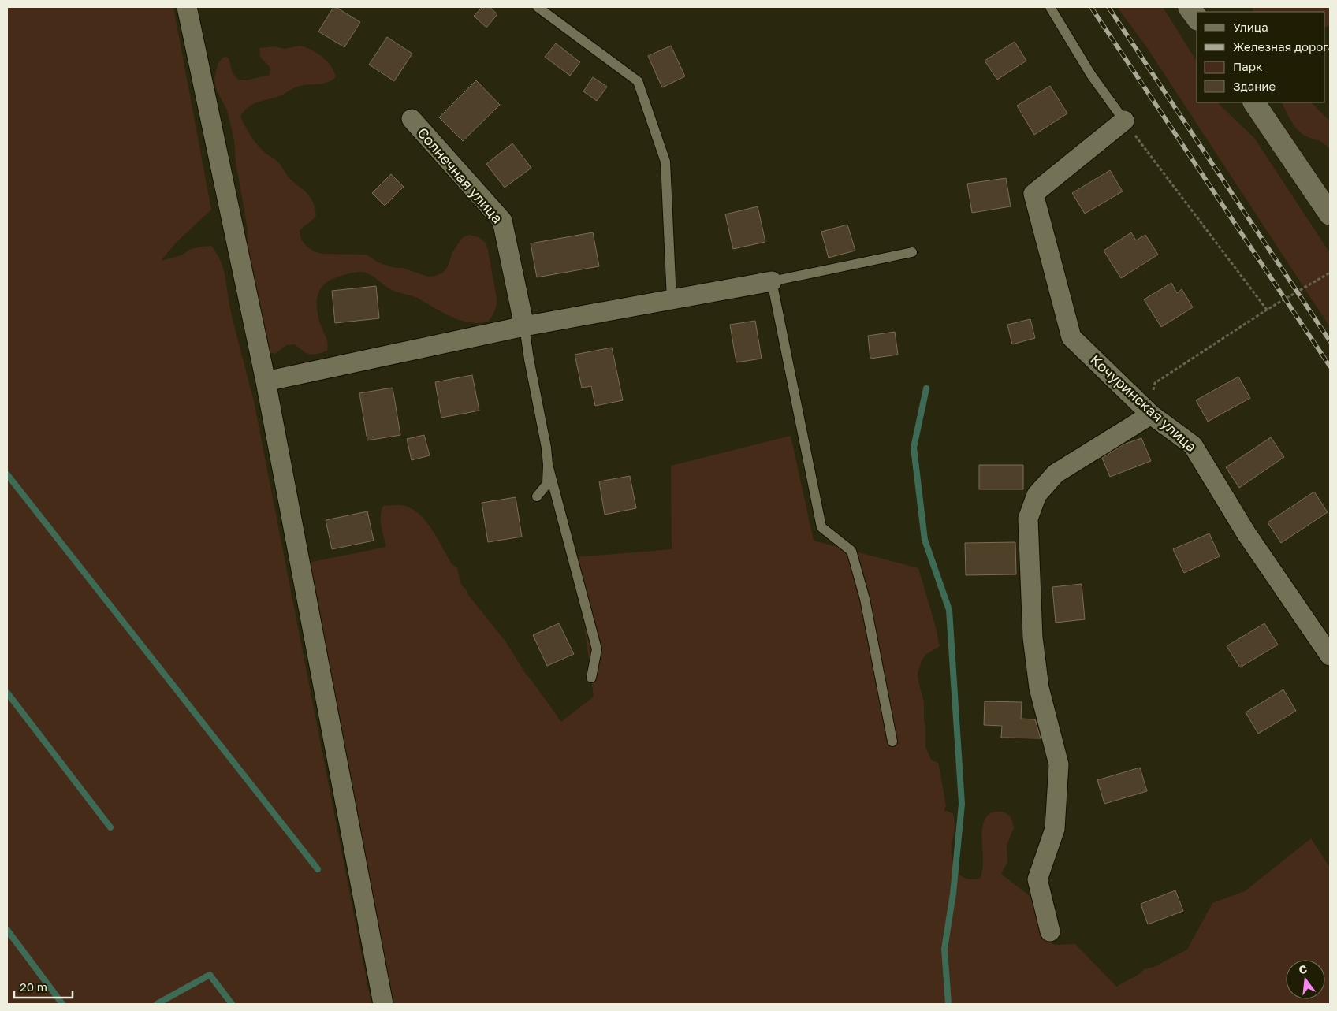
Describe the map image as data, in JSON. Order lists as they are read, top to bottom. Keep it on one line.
{"streets":{"street":["Солнечная улица","Кочуринская улица"]},"legend":["Улица","Железная дорога","Парк","Здание"],"scale_bar":"20 m","north":"top"}
